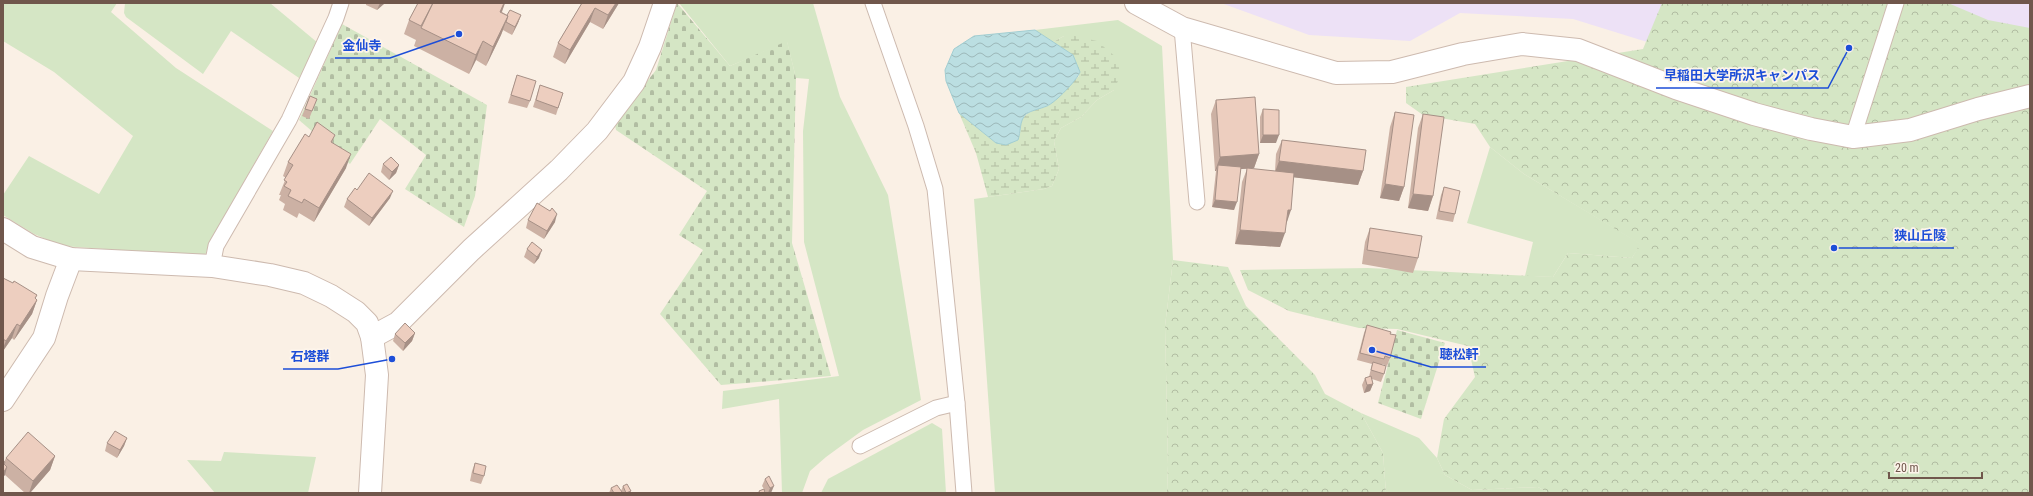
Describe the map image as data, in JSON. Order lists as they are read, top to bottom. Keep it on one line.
{"places":["金仙寺","早稲田大学所沢キャンパス","狭山丘陵","聴松軒","石塔群"],"scale_bar":"20 m"}
